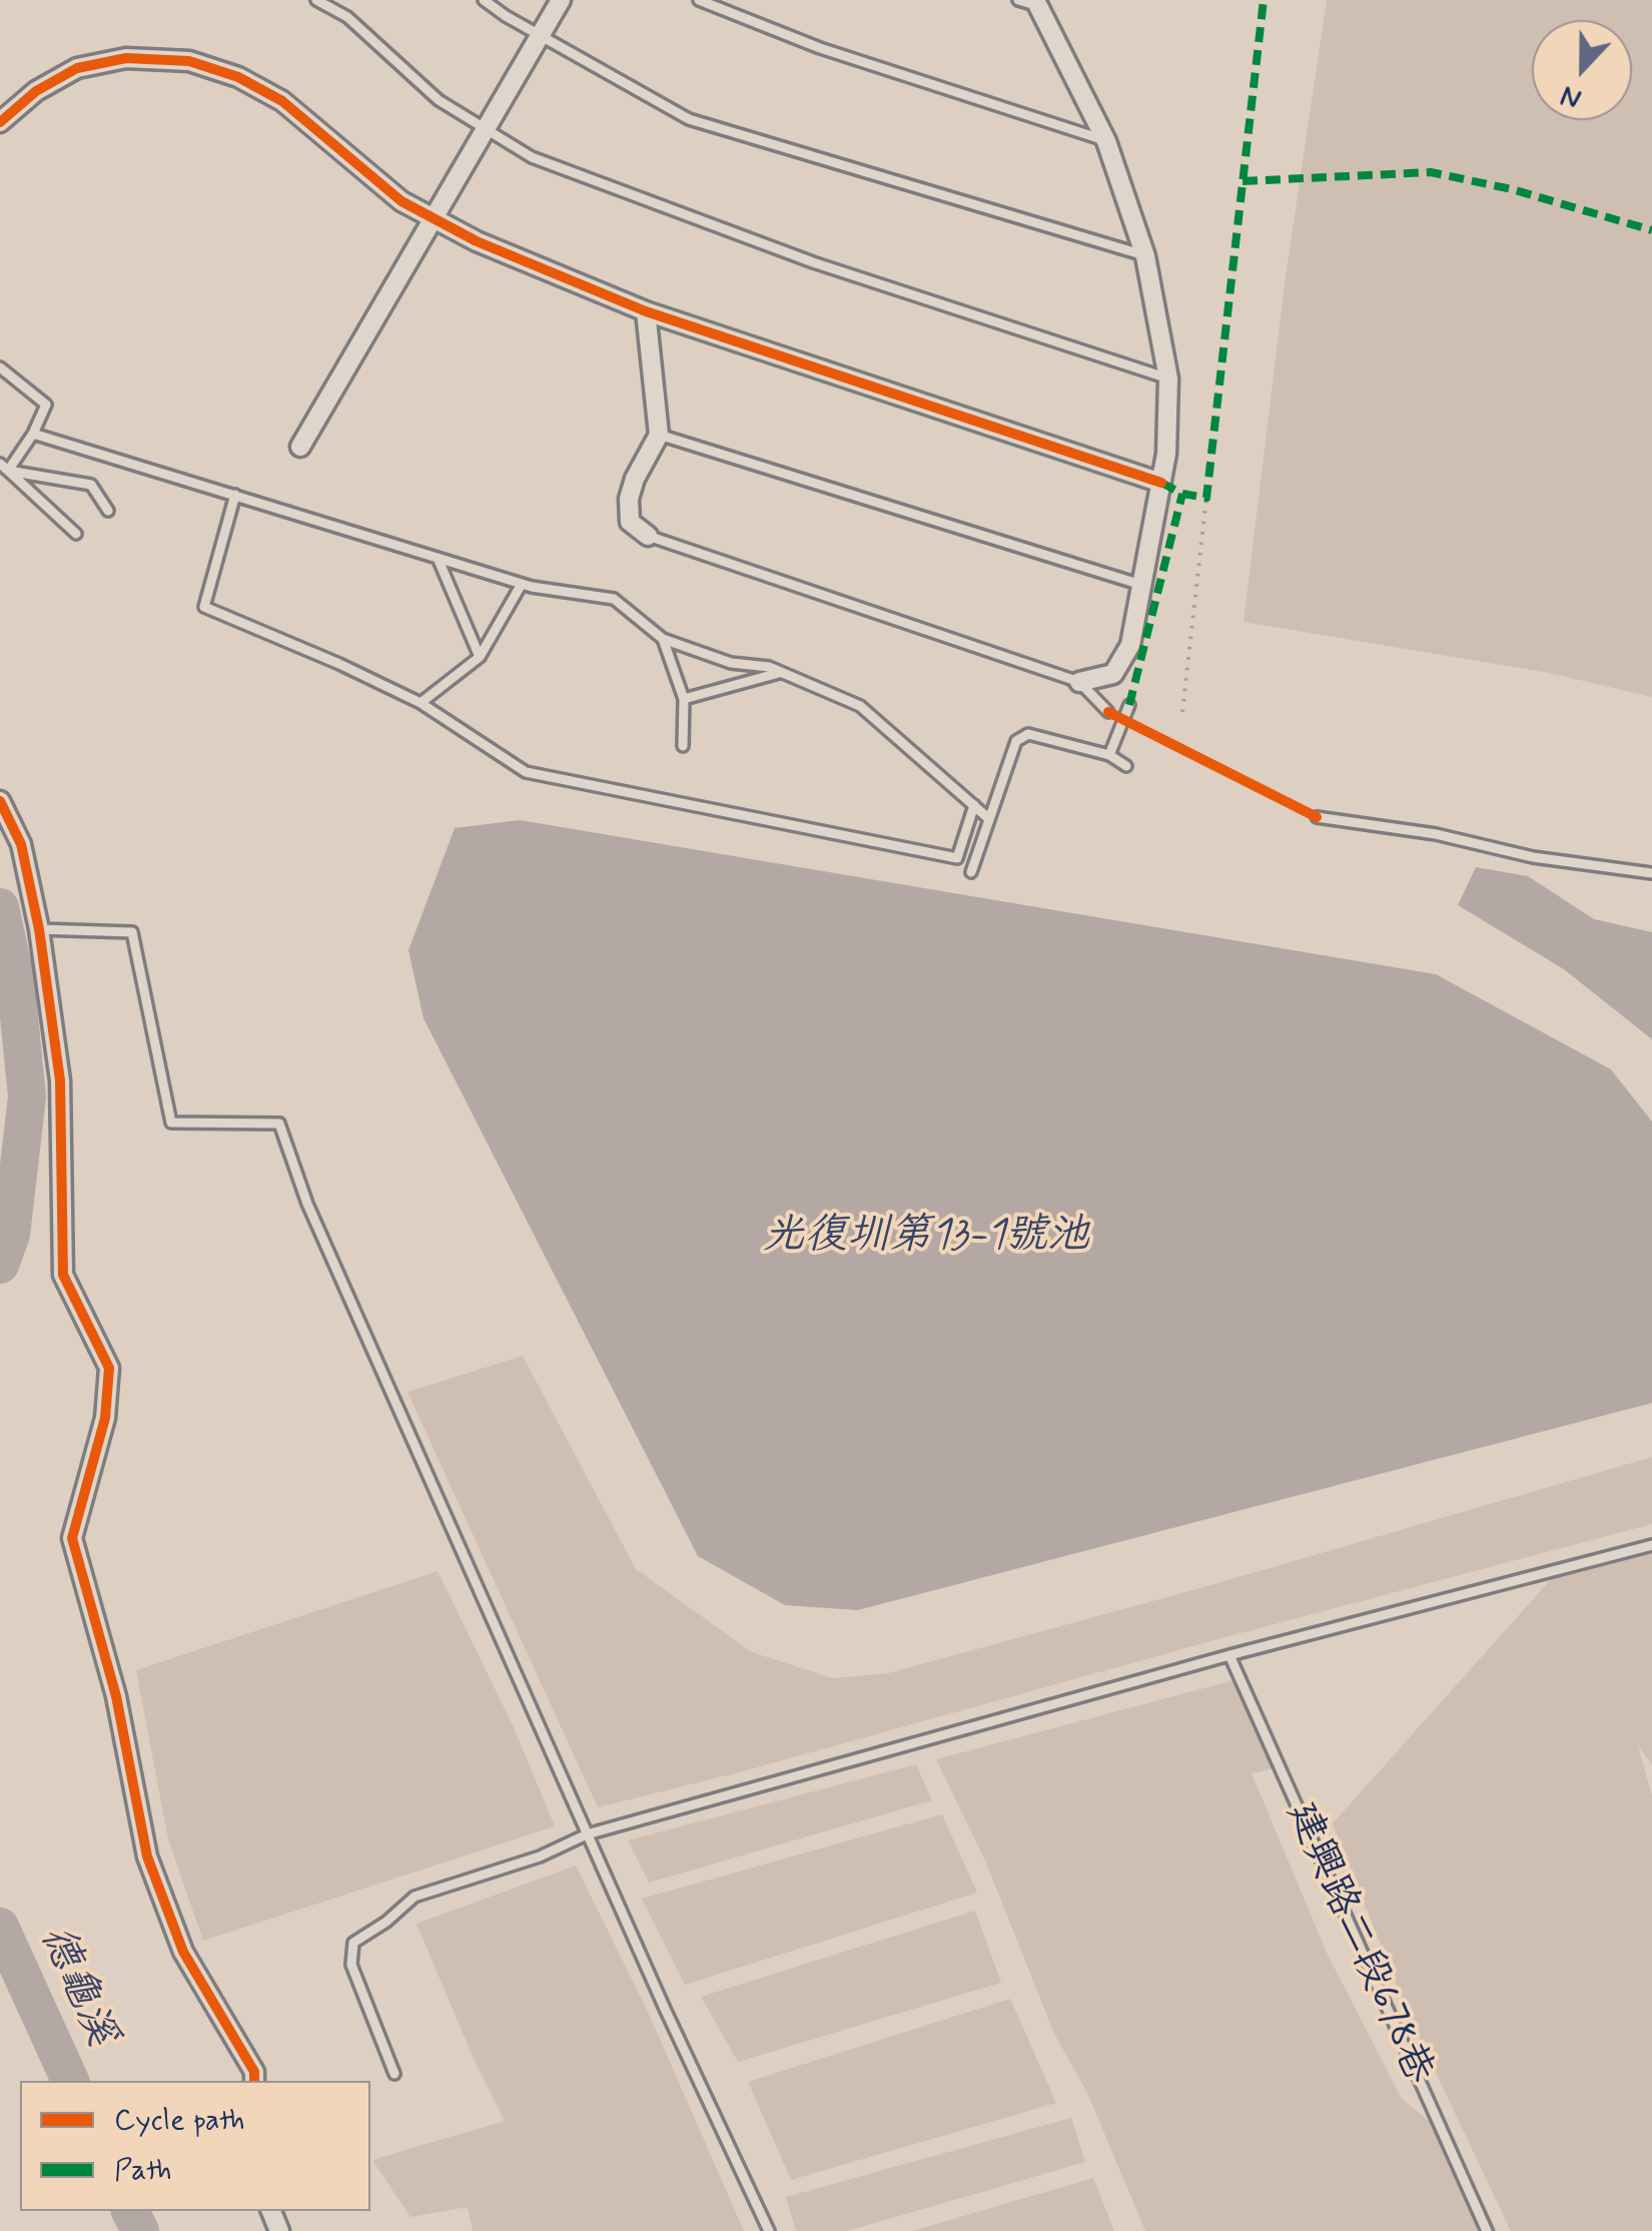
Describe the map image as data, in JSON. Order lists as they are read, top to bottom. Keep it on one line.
{"streets":{"lane":["建興路二段678巷"]},"water":["光復圳第13-1號池","德龜溪"],"legend":["Cycle path","Path"],"north":"bottom"}
